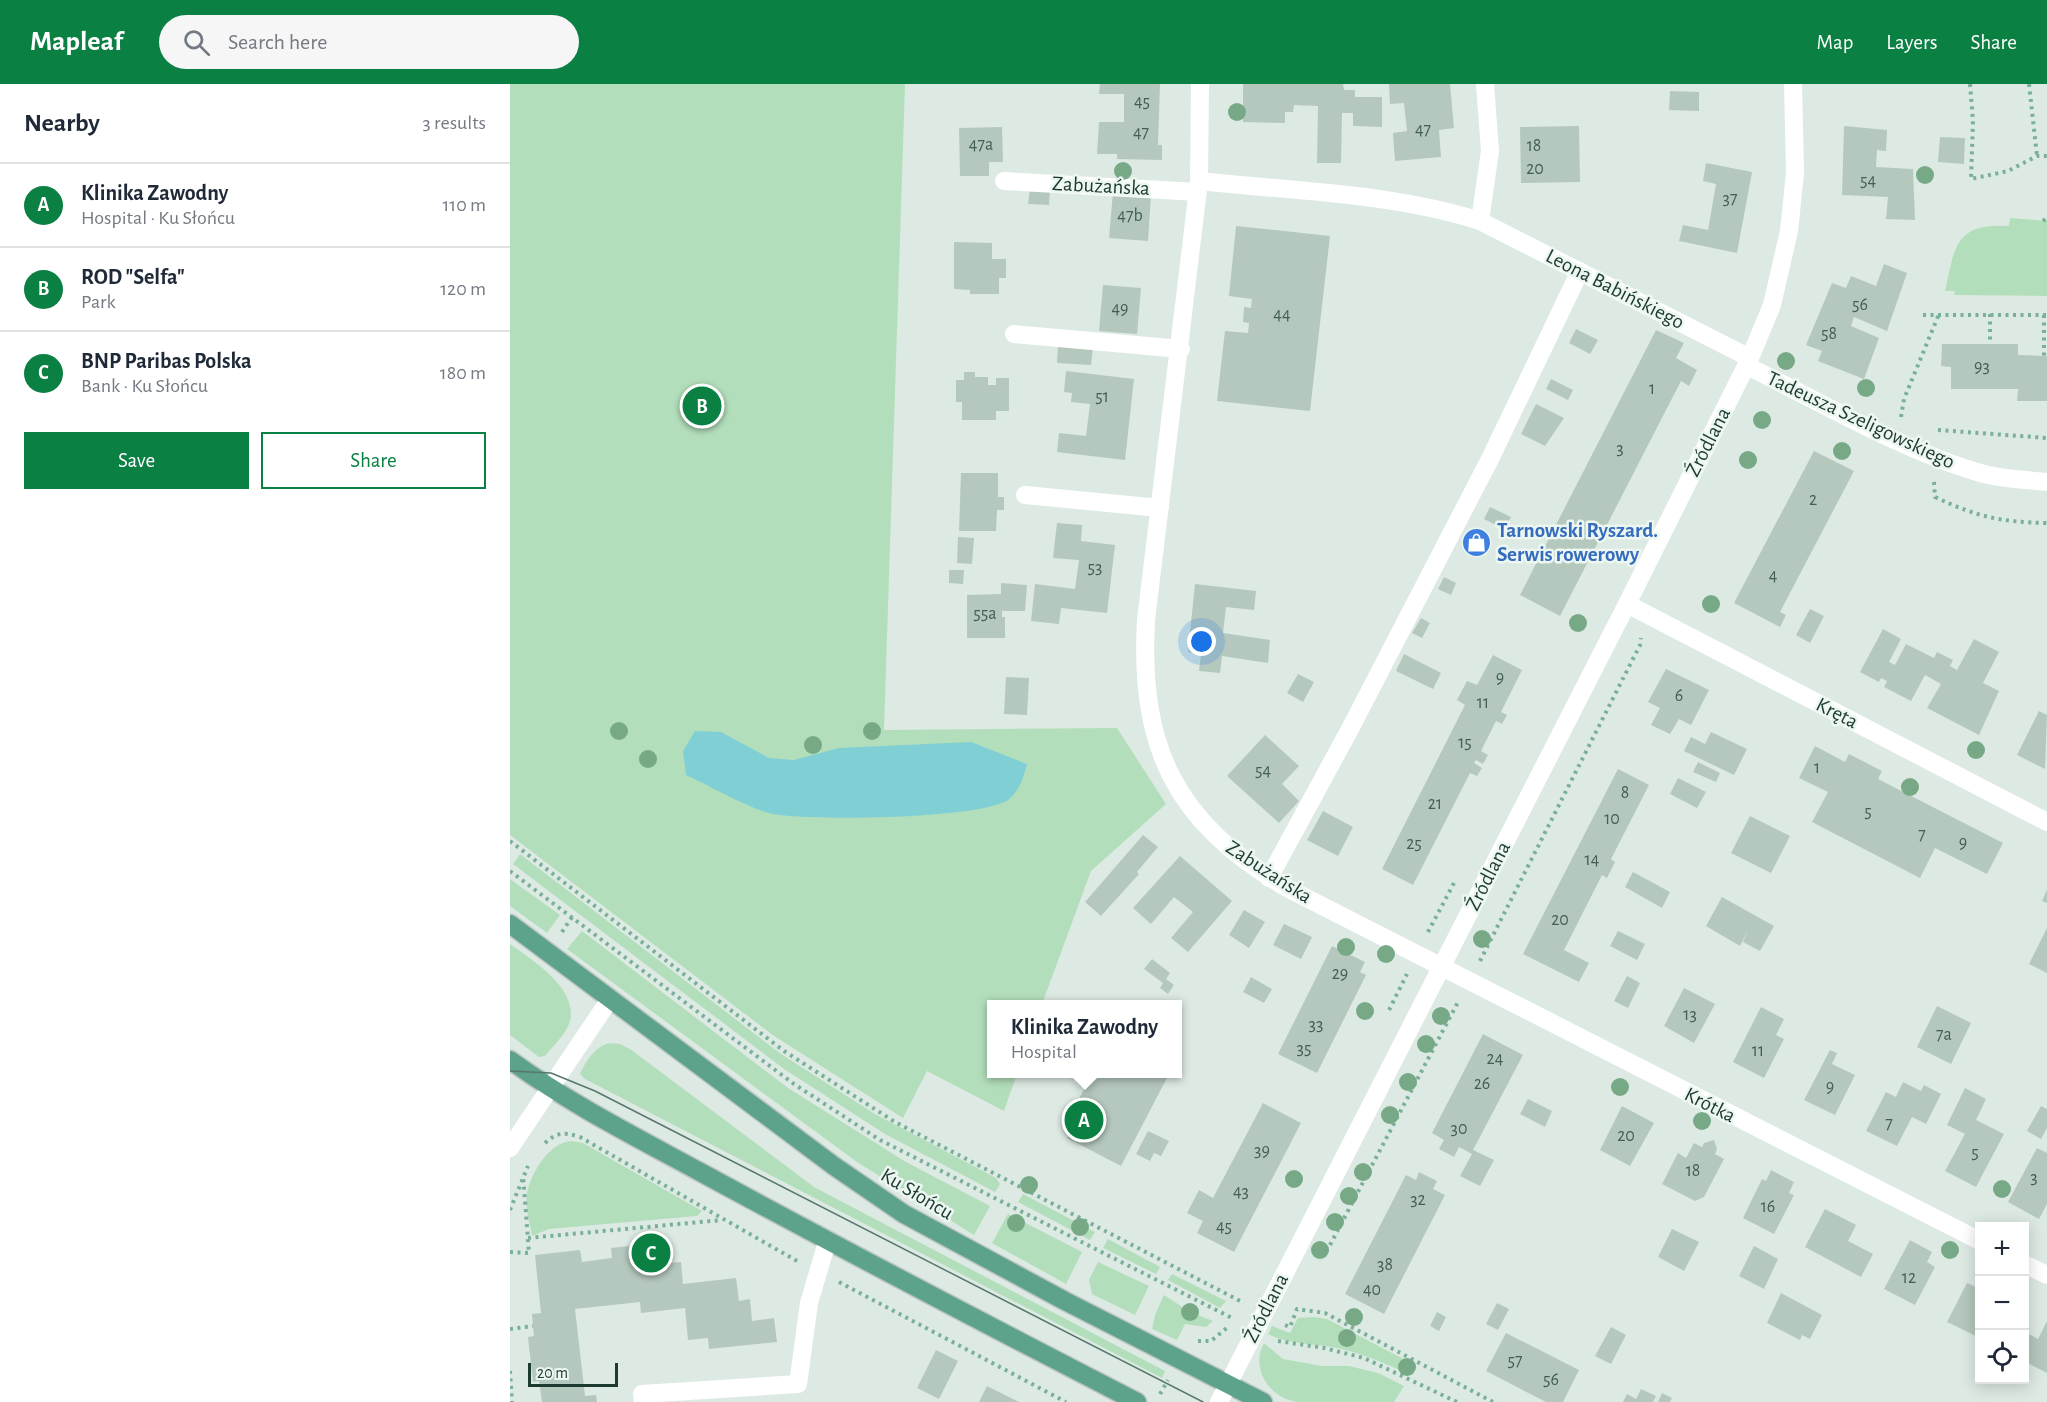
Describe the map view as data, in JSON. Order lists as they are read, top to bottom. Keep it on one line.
{"streets":{"main road":["Ku Słońcu"],"street":["Zabużańska","Leona Babińskiego","Tadeusza Szeligowskiego","Źródlana","Kręta","Krótka"]},"crossings":[["Zabużańska","Leona Babińskiego"],["Zabużańska","Źródlana"],["Zabużańska","Krótka"],["Leona Babińskiego","Tadeusza Szeligowskiego"],["Leona Babińskiego","Źródlana"],["Tadeusza Szeligowskiego","Źródlana"],["Źródlana","Kręta"],["Źródlana","Krótka"],["Źródlana","Ku Słońcu"]],"places":{"shop":["Tarnowski Ryszard. Serwis rowerowy"]},"house_numbers":["45","47","47","47a","18","20","54","37","47b","56","49","44","58","93","1","51","3","2","53","4","55a","9","6","11","15","1","54","8","21","5","10","7","9","25","14","20","29","13","33","7a","35","11","24","26","9","7","30","20","39","5","18","3","43","32","16","45","38","12","40","57","56"],"scale_bar":"20 m","page":{"header":"Mapleaf","search":"Search here","nav":["Map","Layers","Share"],"heading":["Nearby","3 results"],"list":[{"mark":"A","name":"Klinika Zawodny","note":"Hospital · Ku Słońcu","value":"110 m"},{"mark":"B","name":"ROD \"Selfa\"","note":"Park","value":"120 m"},{"mark":"C","name":"BNP Paribas Polska","note":"Bank · Ku Słońcu","value":"180 m"}],"pins":["B","A","C"],"buttons":["Save","Share"],"popup":["Klinika Zawodny","Hospital"],"map_buttons":["+","−"],"scale":"20 m"}}
